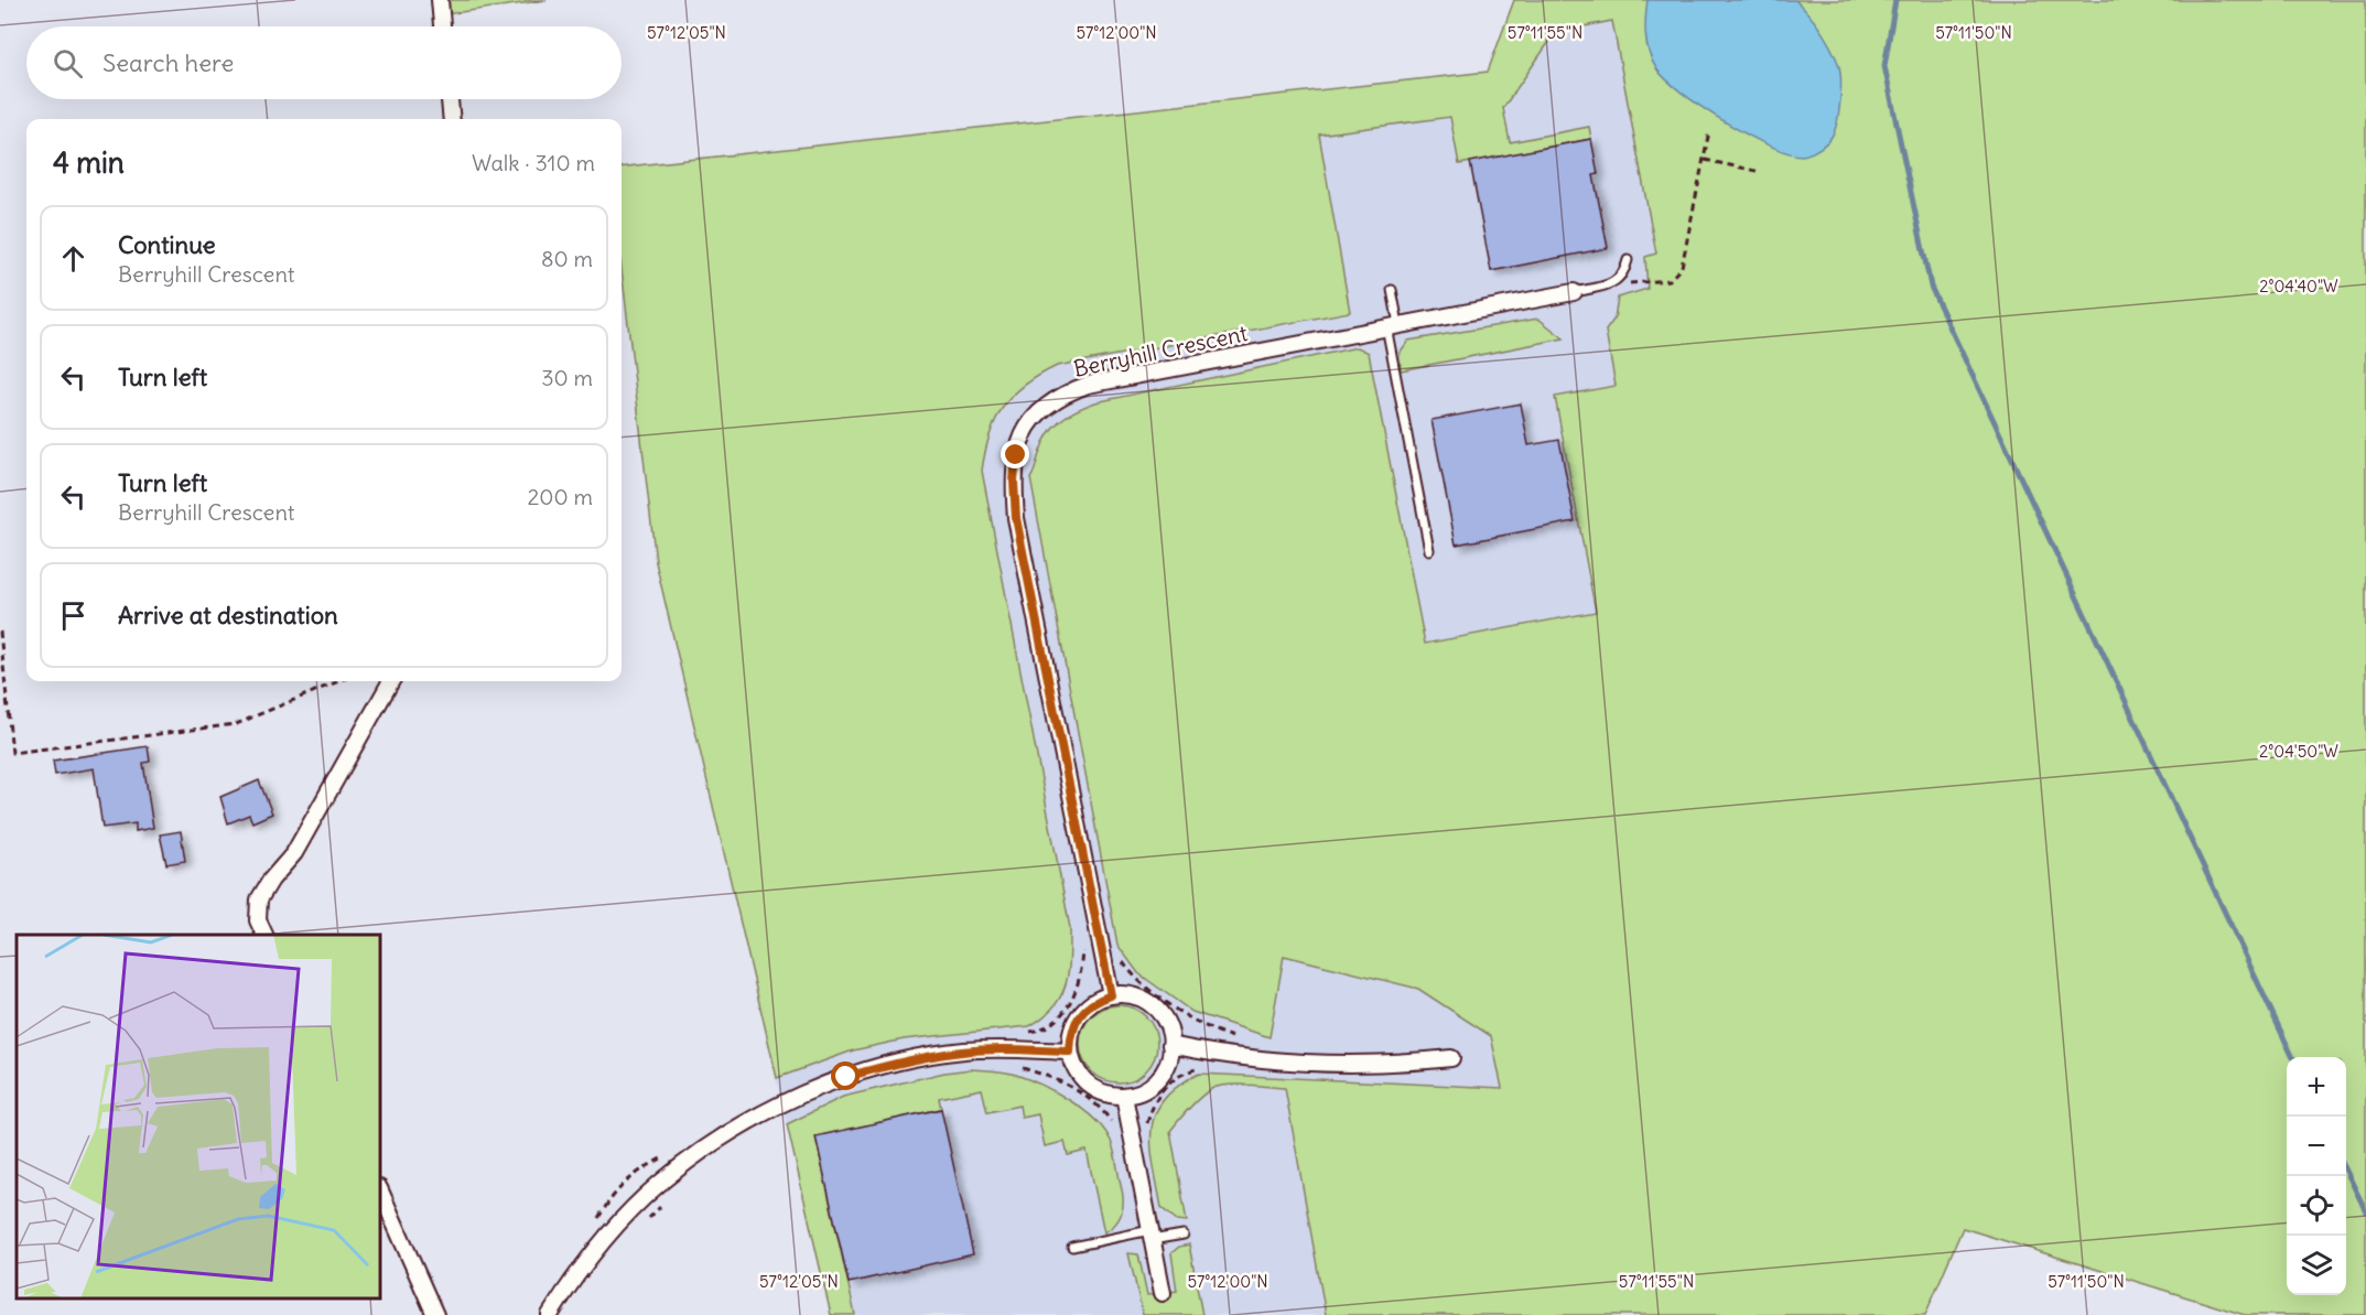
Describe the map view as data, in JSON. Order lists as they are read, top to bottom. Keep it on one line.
{"streets":{"street":["Berryhill Crescent"]},"page":{"search":"Search here","heading":["4 min","Walk · 310 m"],"list":[["Continue","Berryhill Crescent","80 m"],["Turn left","30 m"],["Turn left","Berryhill Crescent","200 m"],"Arrive at destination"],"map_buttons":["+","−"]},"coordinates":["57°12'05\"N","57°12'00\"N","57°11'55\"N","57°11'50\"N","2°04'40\"W","2°04'50\"W"]}
